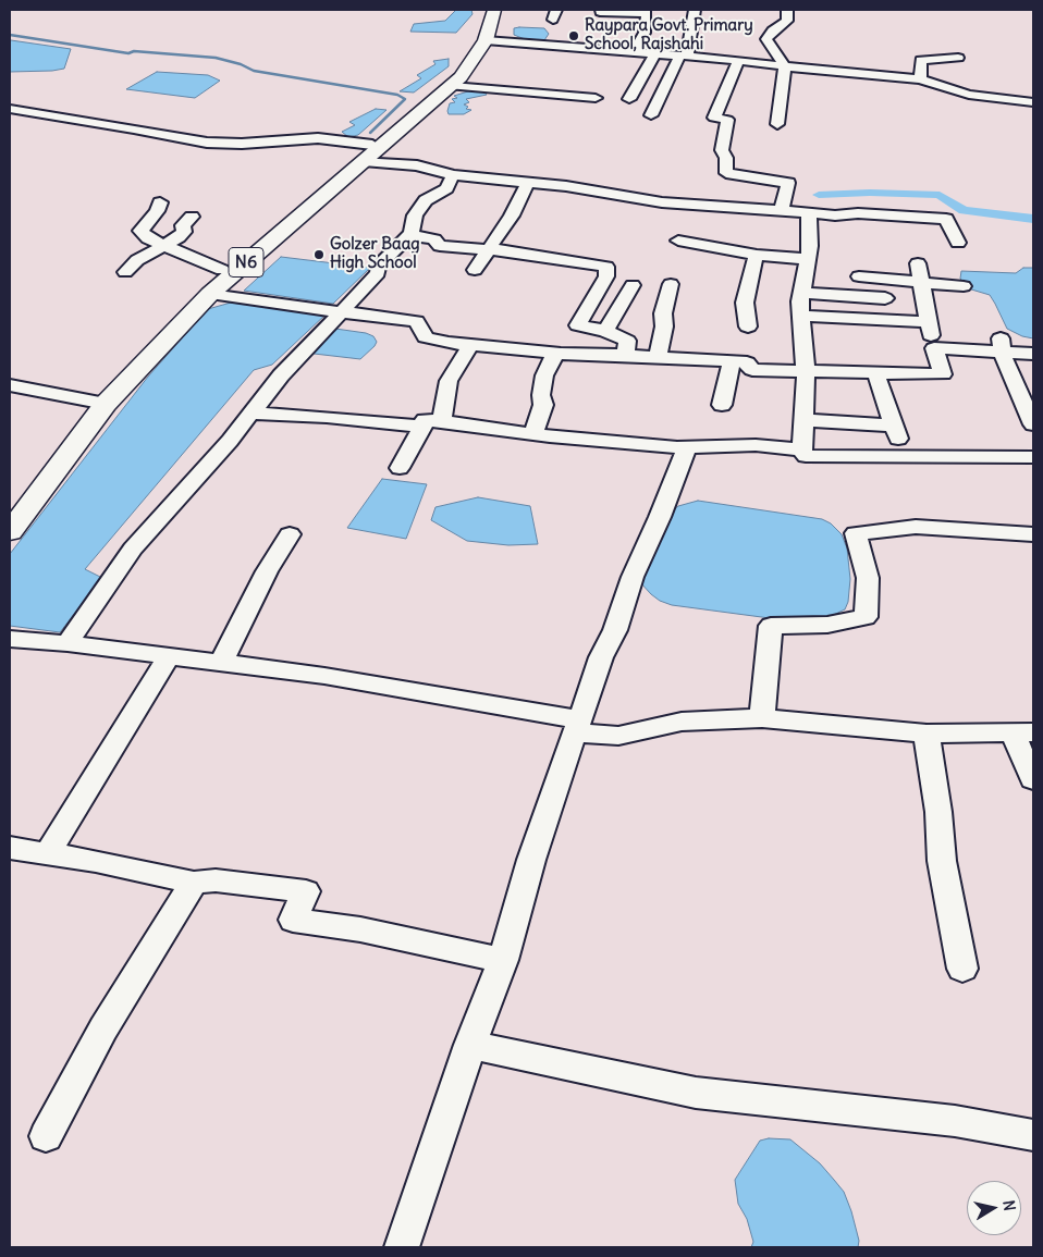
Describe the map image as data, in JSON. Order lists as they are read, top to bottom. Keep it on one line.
{"streets":{"highway":["N6"]},"places":["Raypara Govt. Primary School, Rajshahi","Golzer Baag High School"],"north":"right"}
